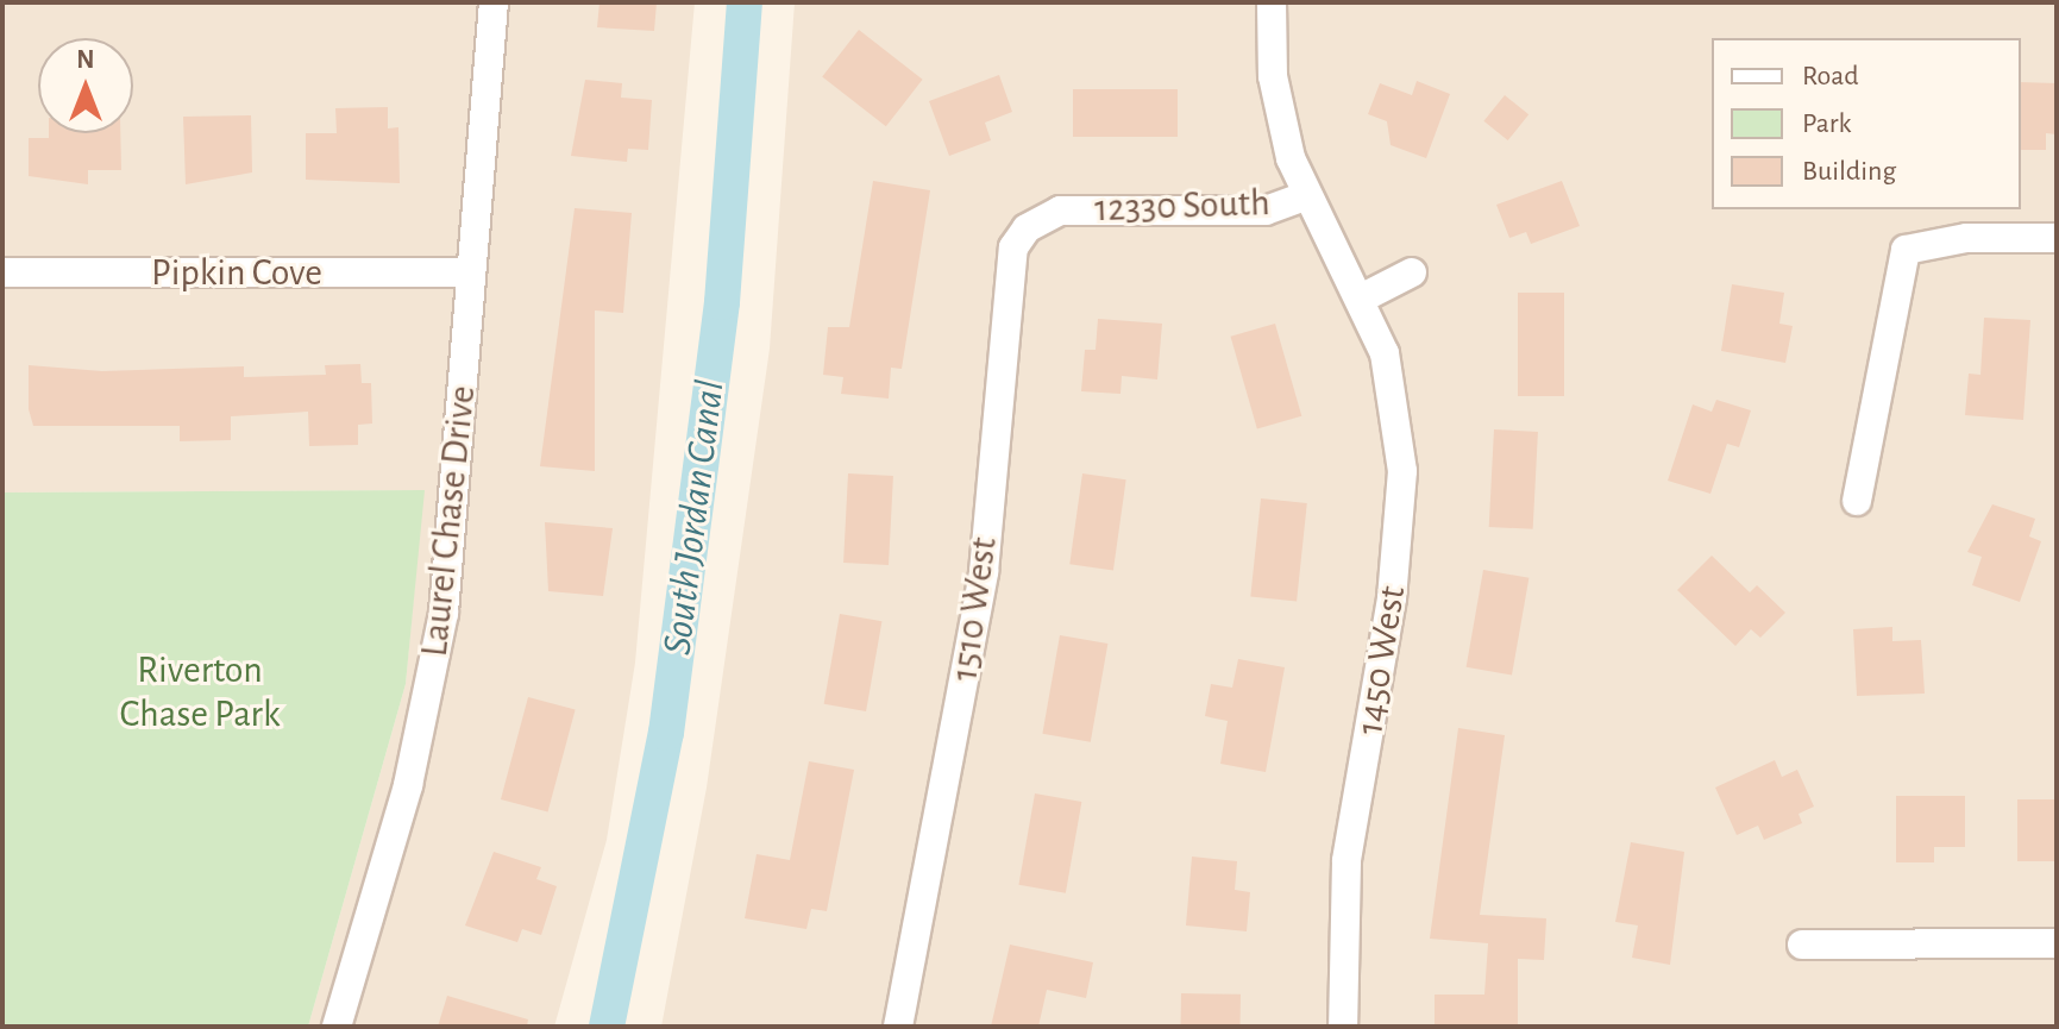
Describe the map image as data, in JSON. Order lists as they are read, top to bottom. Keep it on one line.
{"streets":{"street":["12330 South","Pipkin Cove","Laurel Chase Drive","1510 West","1450 West"]},"crossings":[["12330 South","1510 West"],["12330 South","1450 West"],["Pipkin Cove","Laurel Chase Drive"]],"water":["South Jordan Canal"],"parks":["Riverton Chase Park"],"legend":["Road","Park","Building"],"north":"top"}
